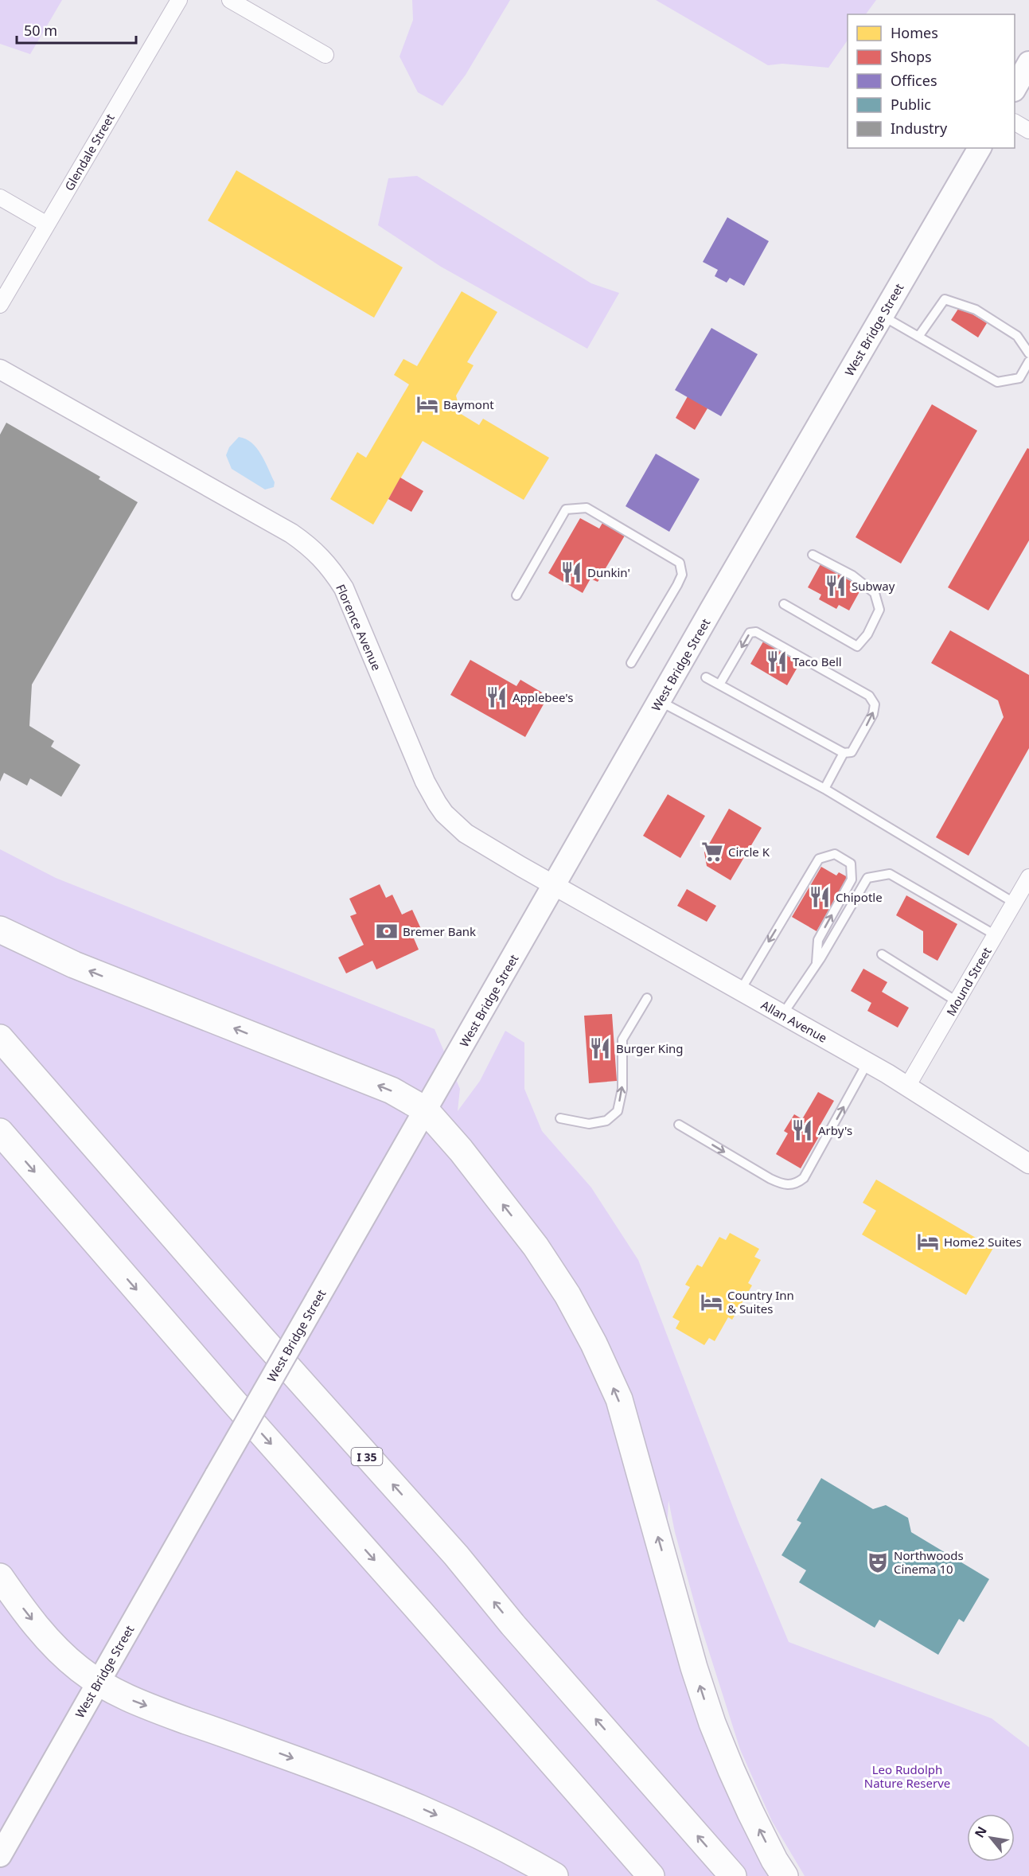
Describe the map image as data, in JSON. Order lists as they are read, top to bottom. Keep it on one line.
{"streets":{"highway":["I 35"],"main road":["West Bridge Street"],"street":["Glendale Street","Florence Avenue","Mound Street","Allan Avenue"]},"crossings":[["West Bridge Street","Florence Avenue"],["West Bridge Street","Allan Avenue"],["Florence Avenue","Allan Avenue"],["Mound Street","Allan Avenue"]],"parks":["Leo Rudolph Nature Reserve"],"places":{"hotel":["Baymont","Home2 Suites","Country Inn & Suites"],"restaurant":["Dunkin'","Subway","Taco Bell","Applebee's","Chipotle","Burger King","Arby's"],"supermarket":["Circle K"],"bank":["Bremer Bank"],"theatre":["Northwoods Cinema 10"]},"legend":["Homes","Shops","Offices","Public","Industry"],"scale_bar":"50 m","north":"top left"}
